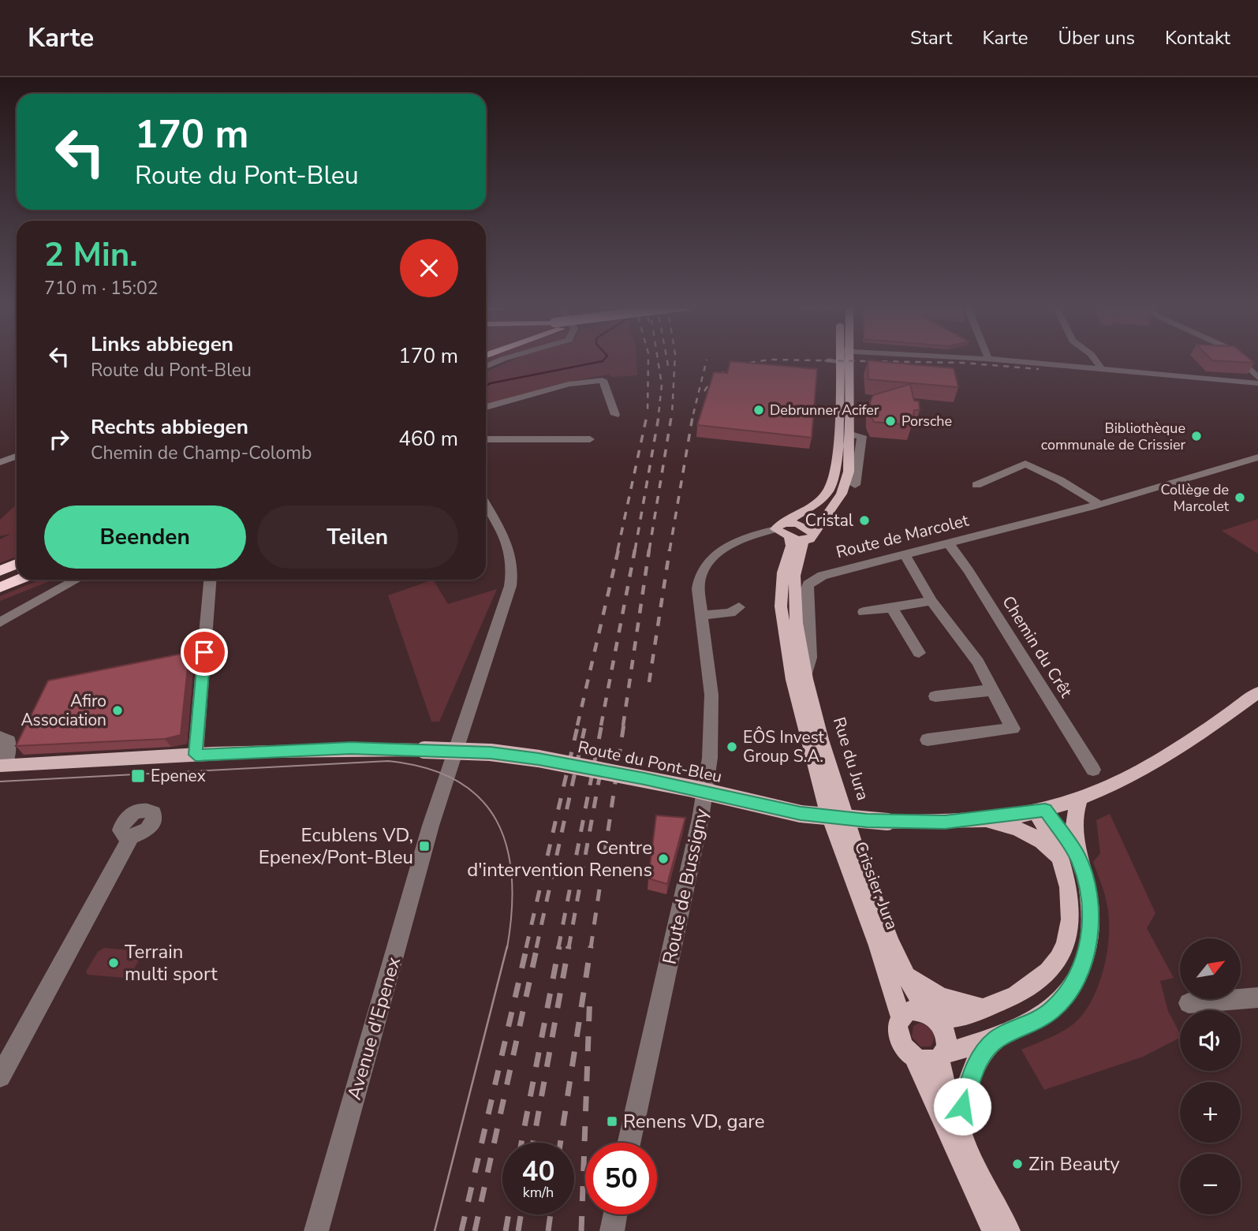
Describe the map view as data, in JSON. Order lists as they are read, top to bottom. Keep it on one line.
{"streets":{"main road":["Rue du Jura","Route du Pont-Bleu","Crissier, Jura"],"street":["Route de Marcolet","Chemin du Crêt","Route de Bussigny","Avenue d'Epenex"]},"crossings":[["Route de Marcolet","Chemin du Crêt"],["Route de Marcolet","Rue du Jura"],["Rue du Jura","Crissier, Jura"]],"places":{"other":["Debrunner Acifer","Porsche","Bibliothèque communale de Crissier","Collège de Marcolet","Cristal","Afiro Association","EÔS Invest Group S.A.","Centre d'intervention Renens","Terrain multi sport","Zin Beauty"],"transit":["Epenex","Ecublens VD, Epenex/Pont-Bleu","Renens VD, gare"]},"north":"top right","page":{"header":"Karte","nav":["Start","Karte","Über uns","Kontakt"],"turn":["170 m","Route du Pont-Bleu"],"heading":["2 Min.","710 m · 15:02"],"list":[{"name":"Links abbiegen","note":"Route du Pont-Bleu","value":"170 m"},{"name":"Rechts abbiegen","note":"Chemin de Champ-Colomb","value":"460 m"}],"buttons":["Beenden","Teilen"],"map_buttons":["+","−"],"speed":"40 km/h","limit":"50"}}
